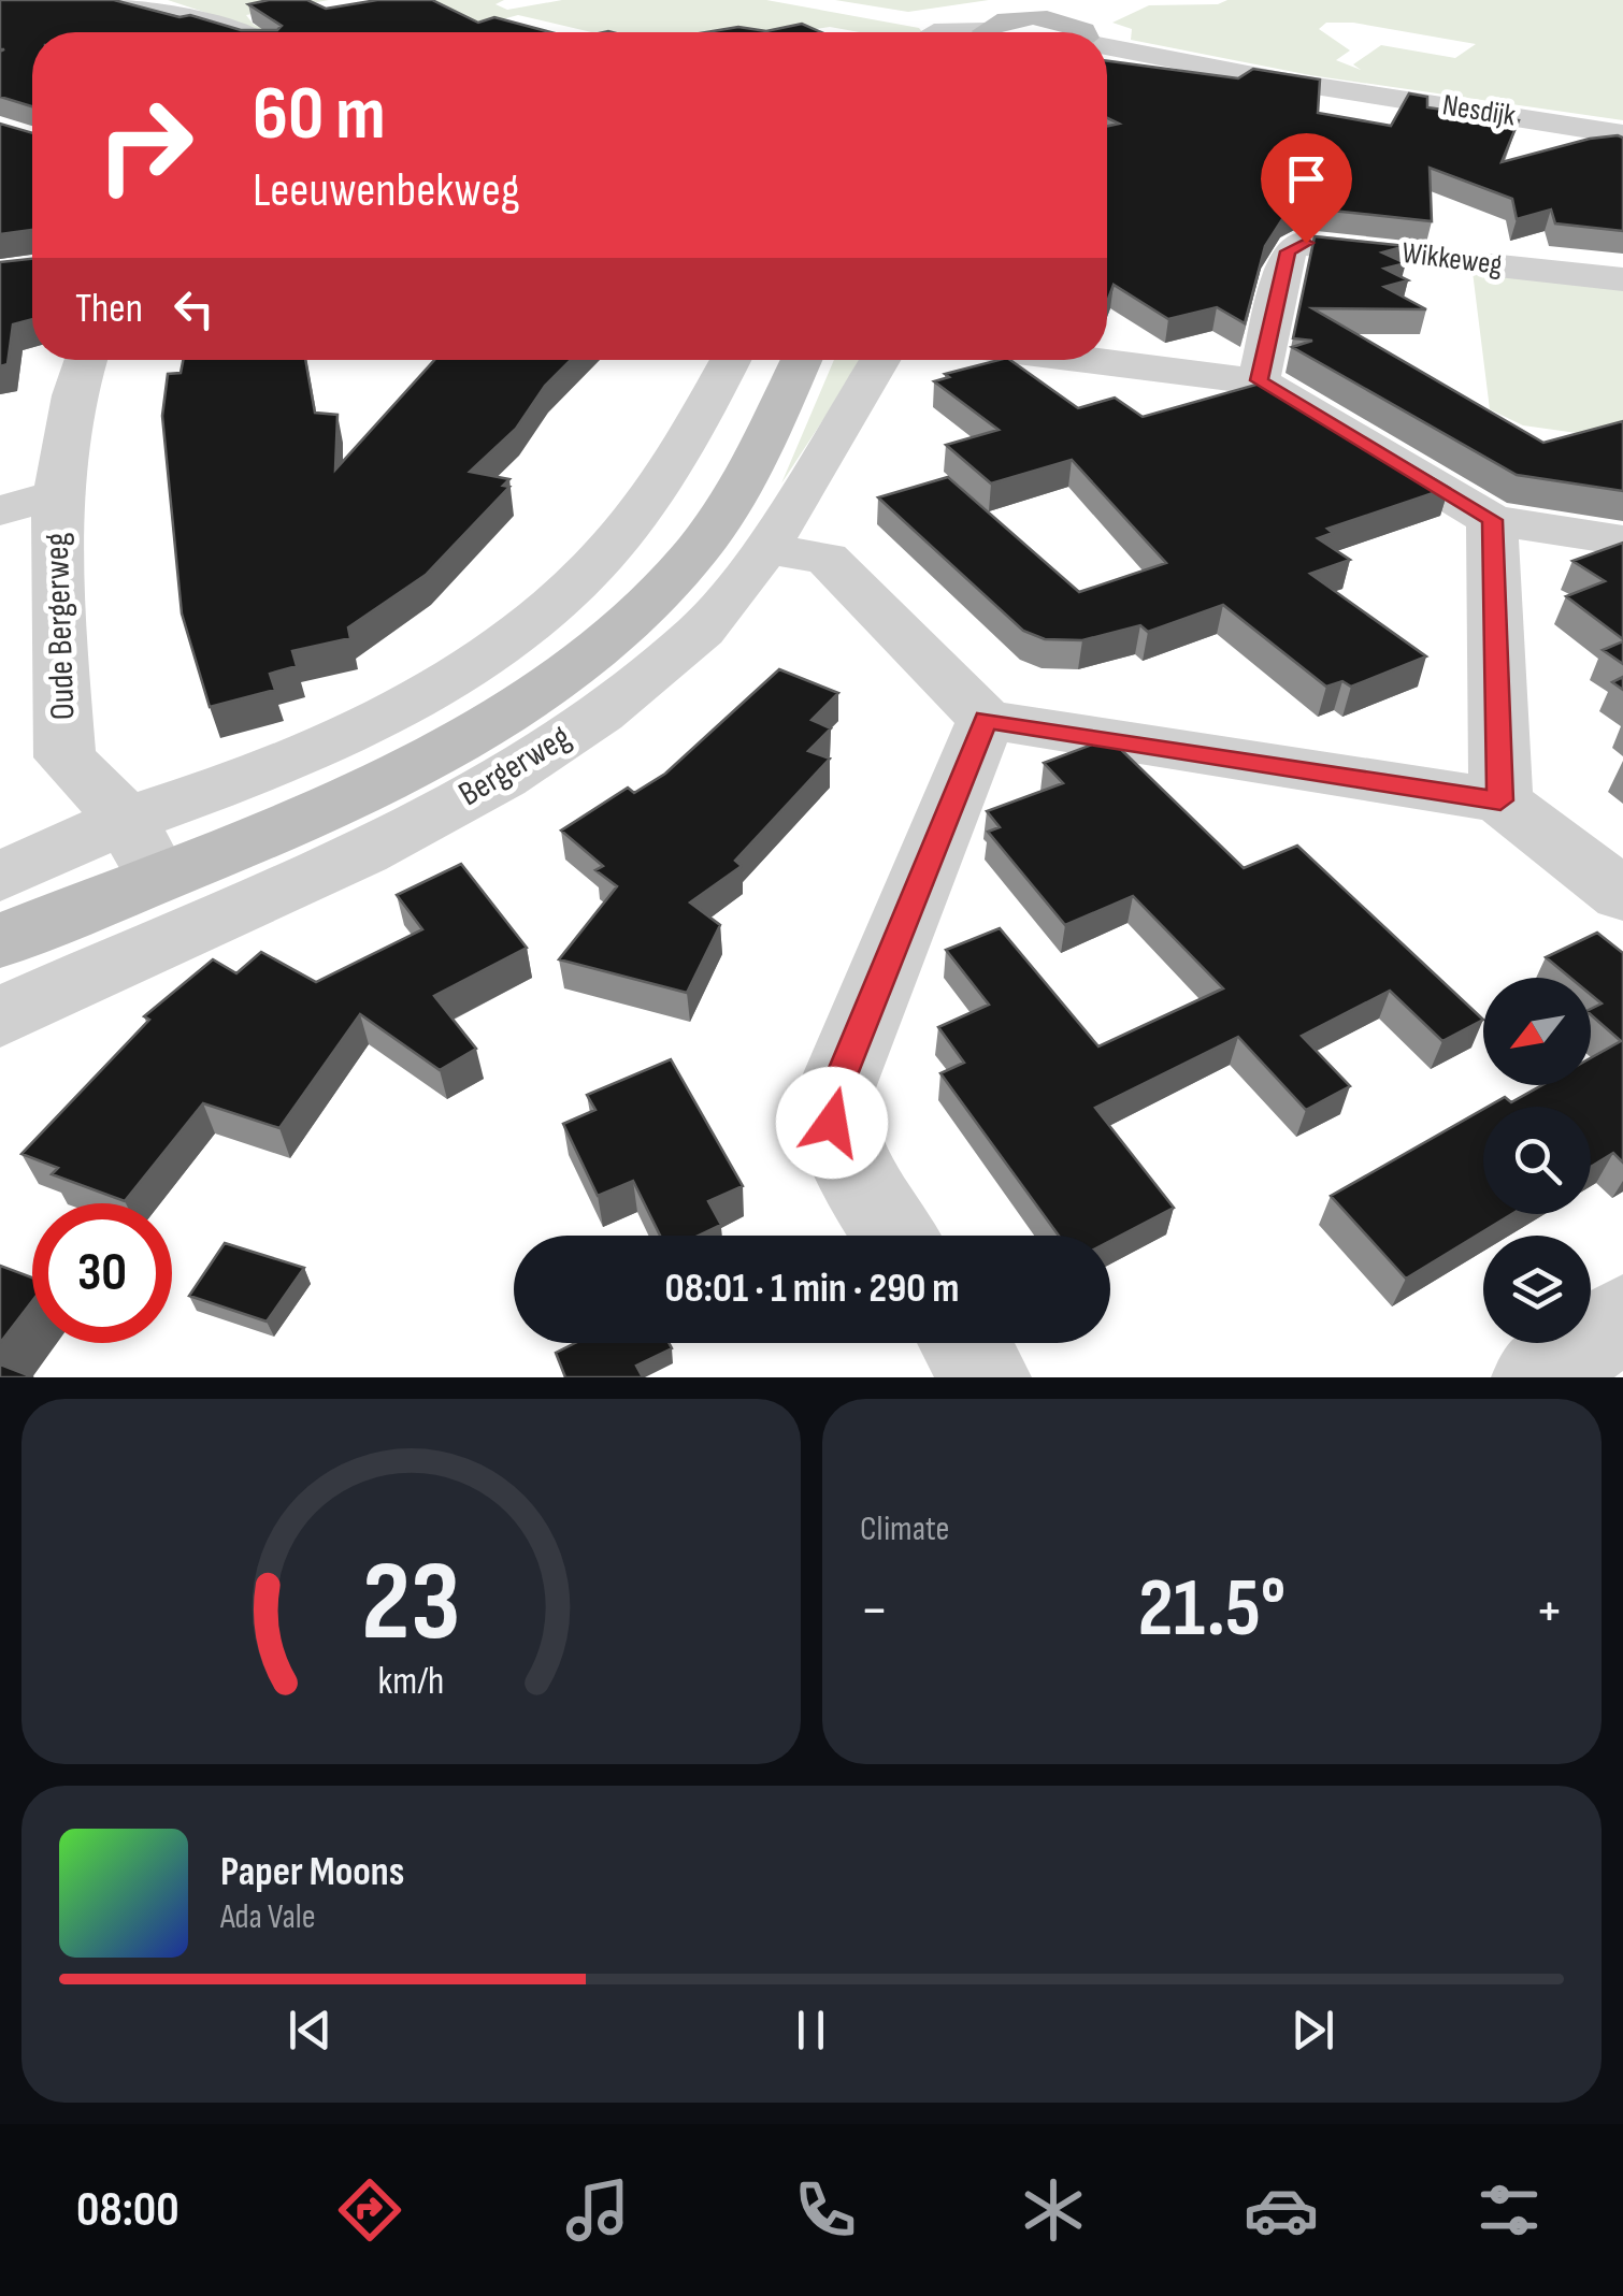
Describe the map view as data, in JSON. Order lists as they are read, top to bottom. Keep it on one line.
{"streets":{"main road":["Bergerweg"],"street":["Nesdijk","Wikkeweg","Oude Bergerweg"]},"crossings":[["Oude Bergerweg","Bergerweg"]],"north":"bottom left","page":{"turn":["60 m","Leeuwenbekweg"],"then":"Then","limit":"30","trip":"08:01 · 1 min · 290 m","tile":"Climate","heat":["−","21.5°","+"],"song":["Paper Moons","Ada Vale"],"tabs":"08:00","gauge":["23","km/h"]}}
